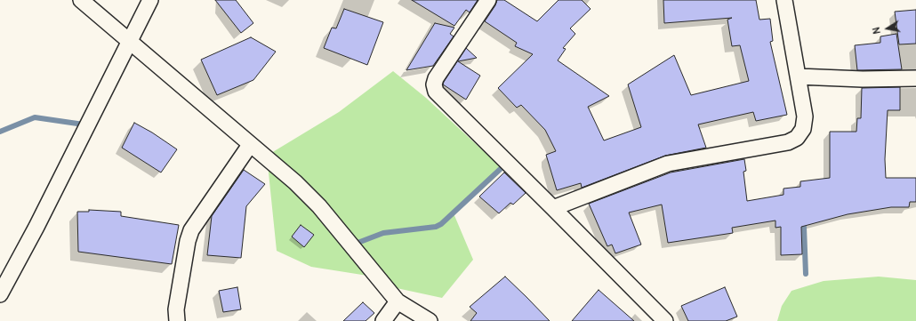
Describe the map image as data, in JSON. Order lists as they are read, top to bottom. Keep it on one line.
{"north":"left"}
